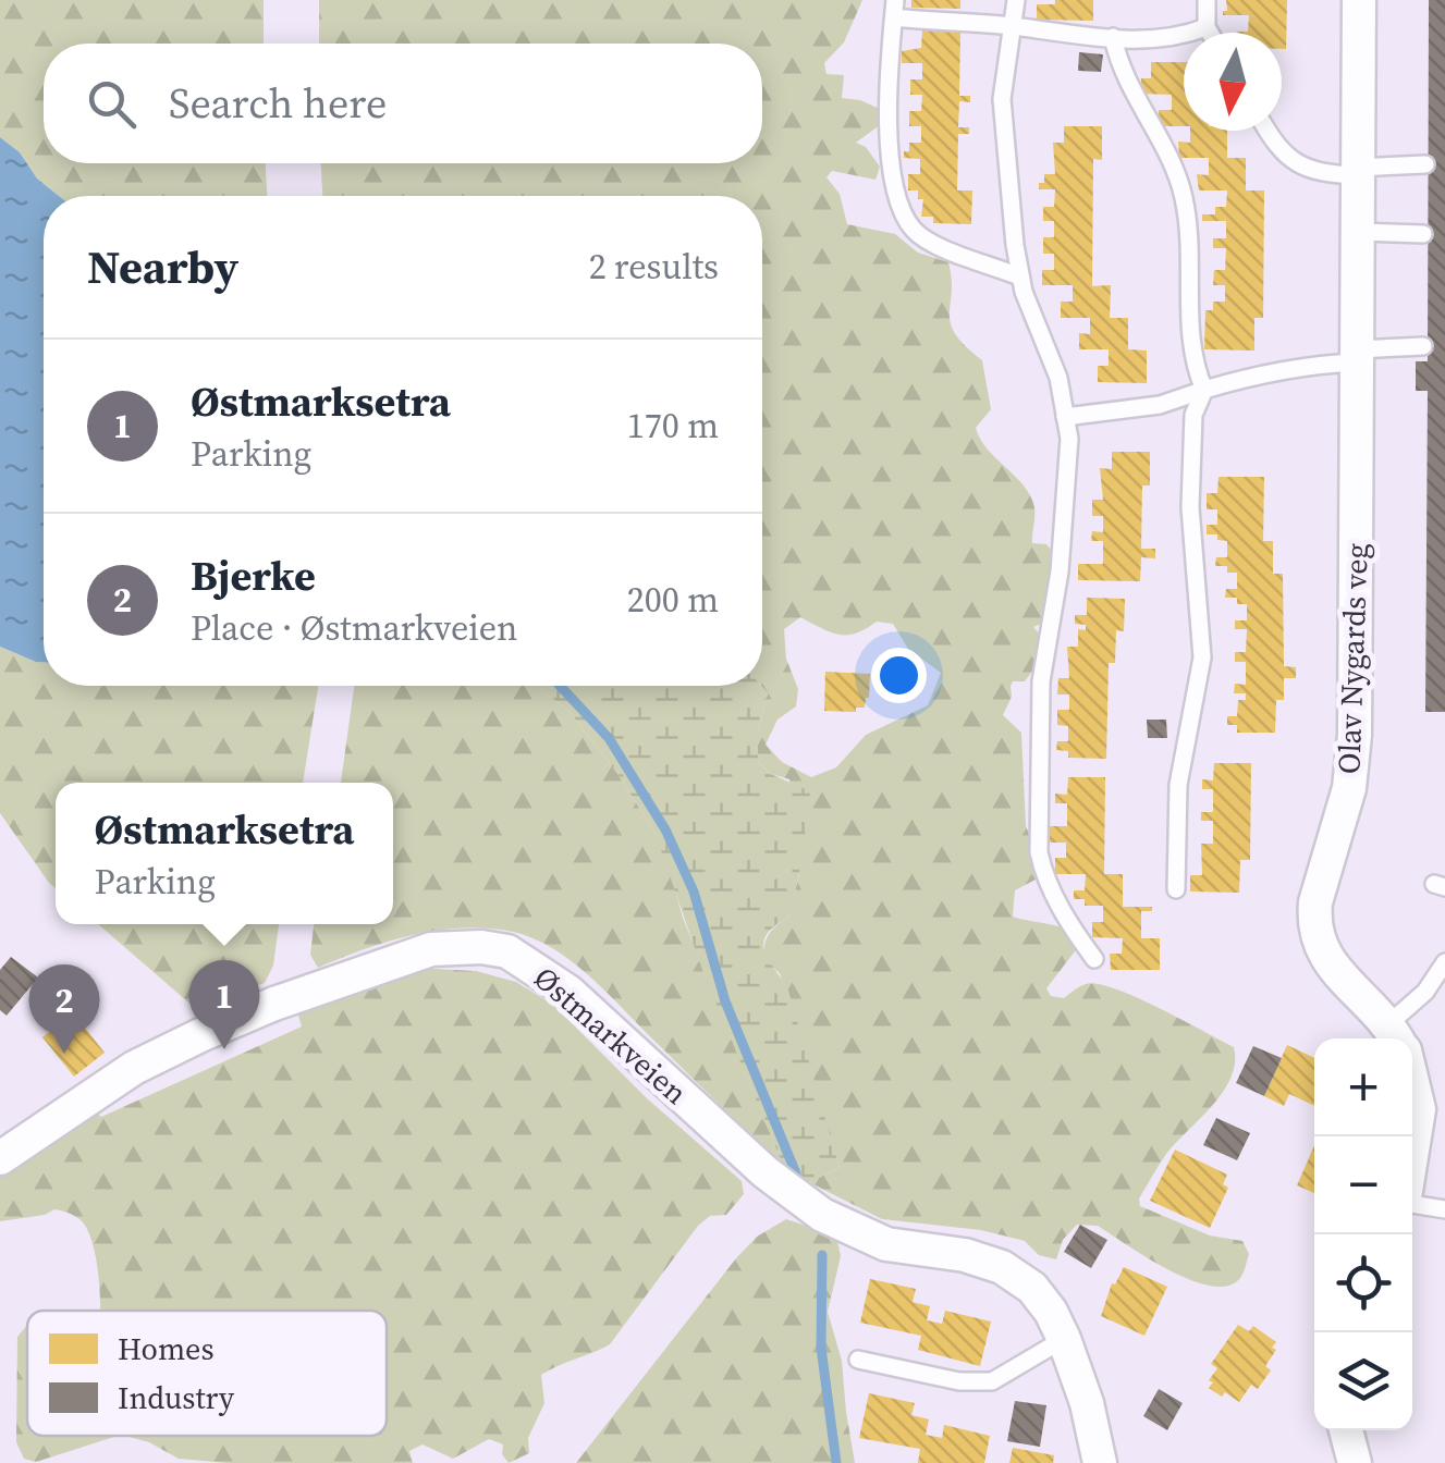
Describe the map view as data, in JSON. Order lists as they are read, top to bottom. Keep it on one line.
{"streets":{"street":["Olav Nygards veg","Østmarkveien"]},"legend":["Homes","Industry"],"north":"bottom","page":{"search":"Search here","heading":["Nearby","2 results"],"list":[{"mark":"1","name":"Østmarksetra","note":"Parking","value":"170 m"},{"mark":"2","name":"Bjerke","note":"Place · Østmarkveien","value":"200 m"}],"popup":["Østmarksetra","Parking"],"pins":["1","2"],"map_buttons":["+","−"]}}
